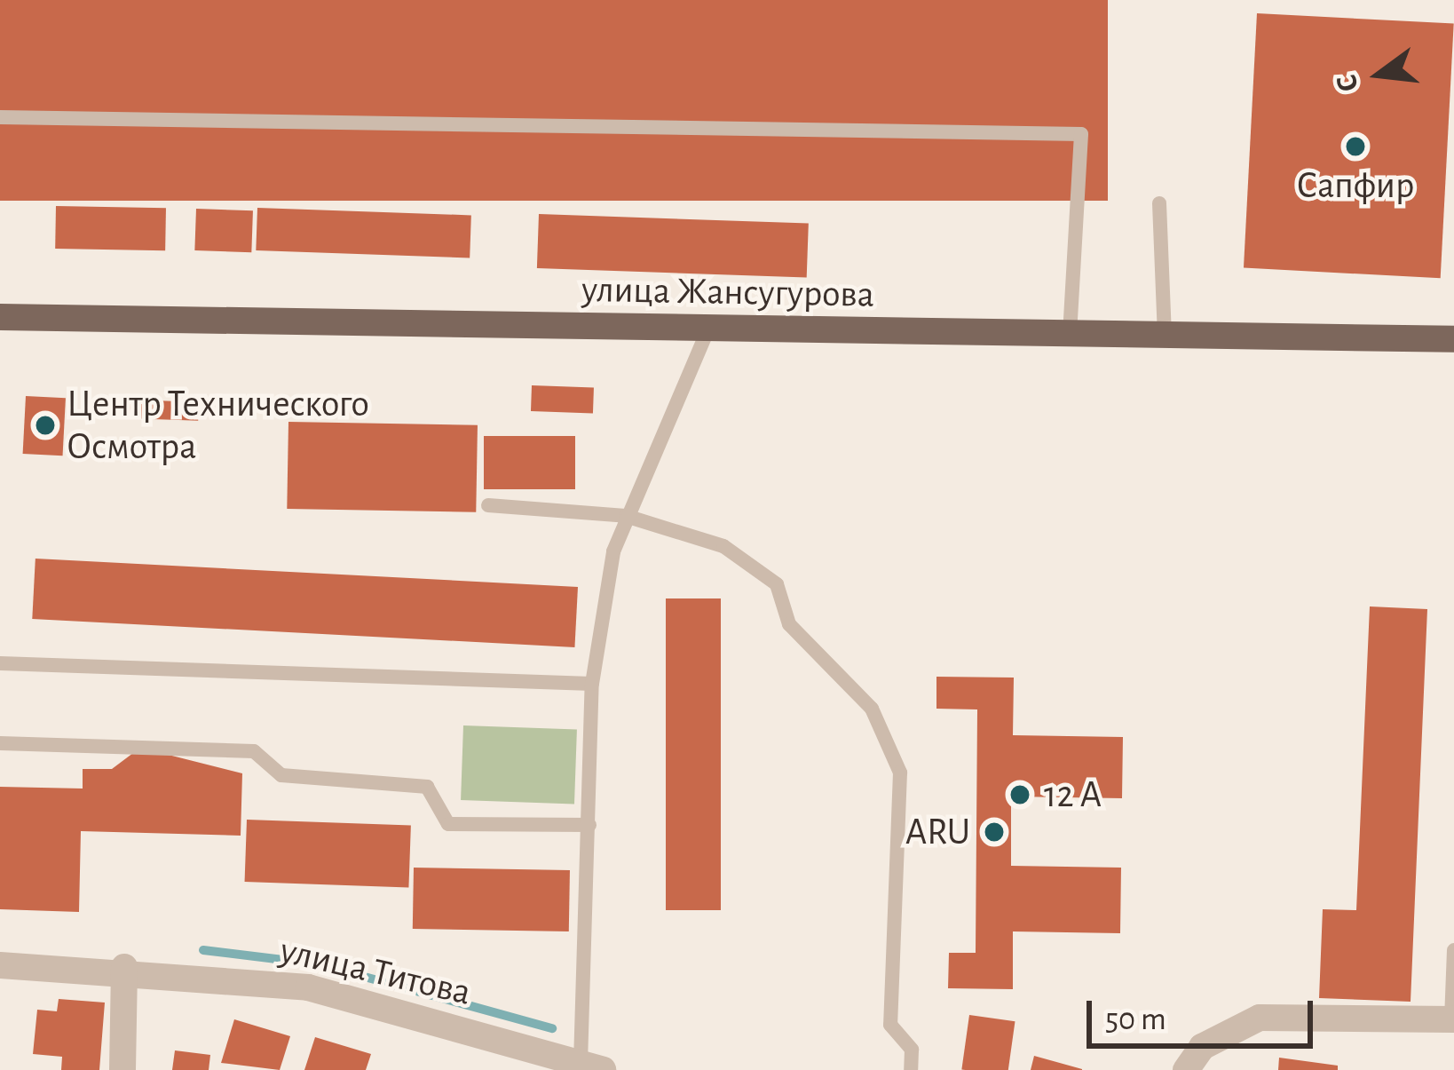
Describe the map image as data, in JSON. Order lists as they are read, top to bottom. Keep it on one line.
{"streets":{"main road":["улица Жансугурова"],"street":["улица Титова"]},"places":["Сапфир","Центр Технического Осмотра","12 А","ARU"],"scale_bar":"50 m","north":"left"}
